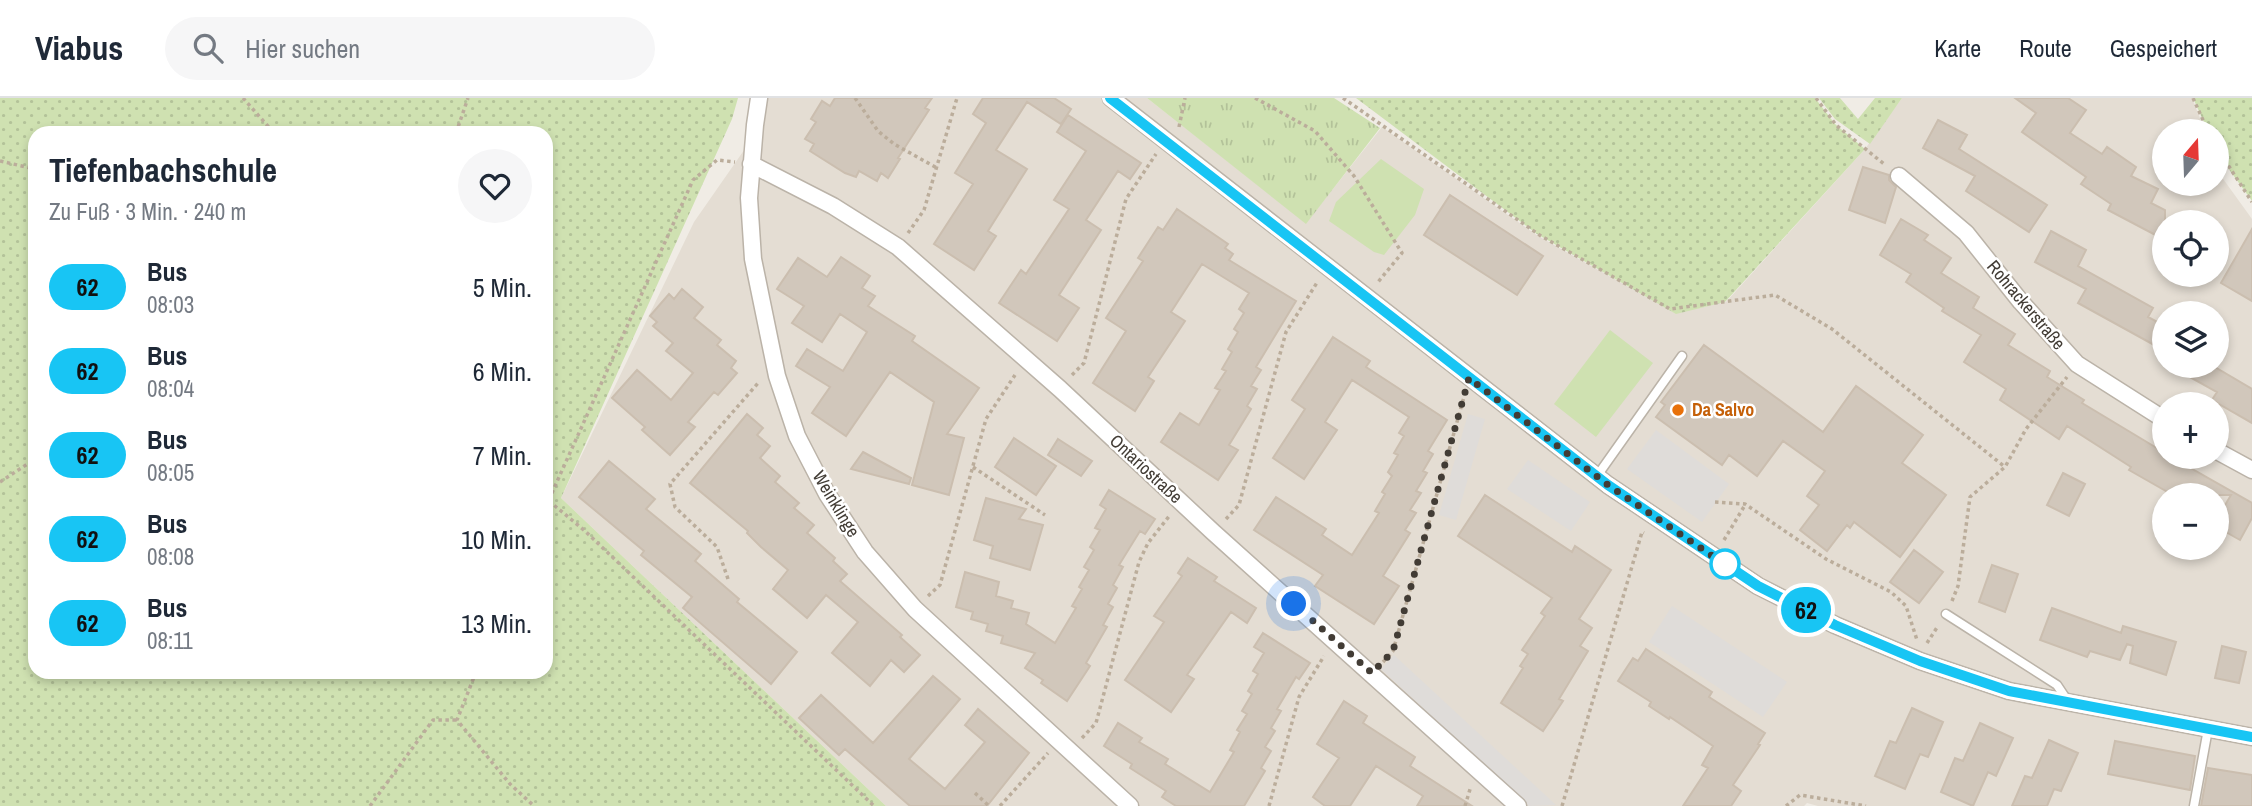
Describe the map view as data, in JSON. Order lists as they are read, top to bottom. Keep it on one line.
{"streets":{"street":["Rohrackerstraße","Ontariostraße","Weinklinge"]},"crossings":[["Ontariostraße","Weinklinge"]],"places":["Da Salvo"],"lines":["bus line 62"],"north":"top","page":{"header":"Viabus","search":"Hier suchen","nav":["Karte","Route","Gespeichert"],"on_map":"62","map_buttons":["+","−"],"heading":["Tiefenbachschule","Zu Fuß · 3 Min. · 240 m"],"list":[{"mark":"62","name":"Bus","note":"08:03","value":"5 Min."},{"mark":"62","name":"Bus","note":"08:04","value":"6 Min."},{"mark":"62","name":"Bus","note":"08:05","value":"7 Min."},{"mark":"62","name":"Bus","note":"08:08","value":"10 Min."},{"mark":"62","name":"Bus","note":"08:11","value":"13 Min."}]}}
